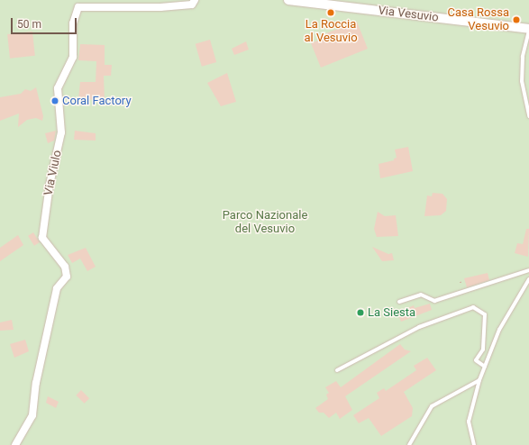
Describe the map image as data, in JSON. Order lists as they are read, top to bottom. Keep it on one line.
{"streets":{"street":["Via Vesuvio","Via Viulo"]},"parks":["Parco Nazionale del Vesuvio"],"places":["La Roccia al Vesuvio","Casa Rossa Vesuvio","Coral Factory","La Siesta"],"scale_bar":"50 m"}
